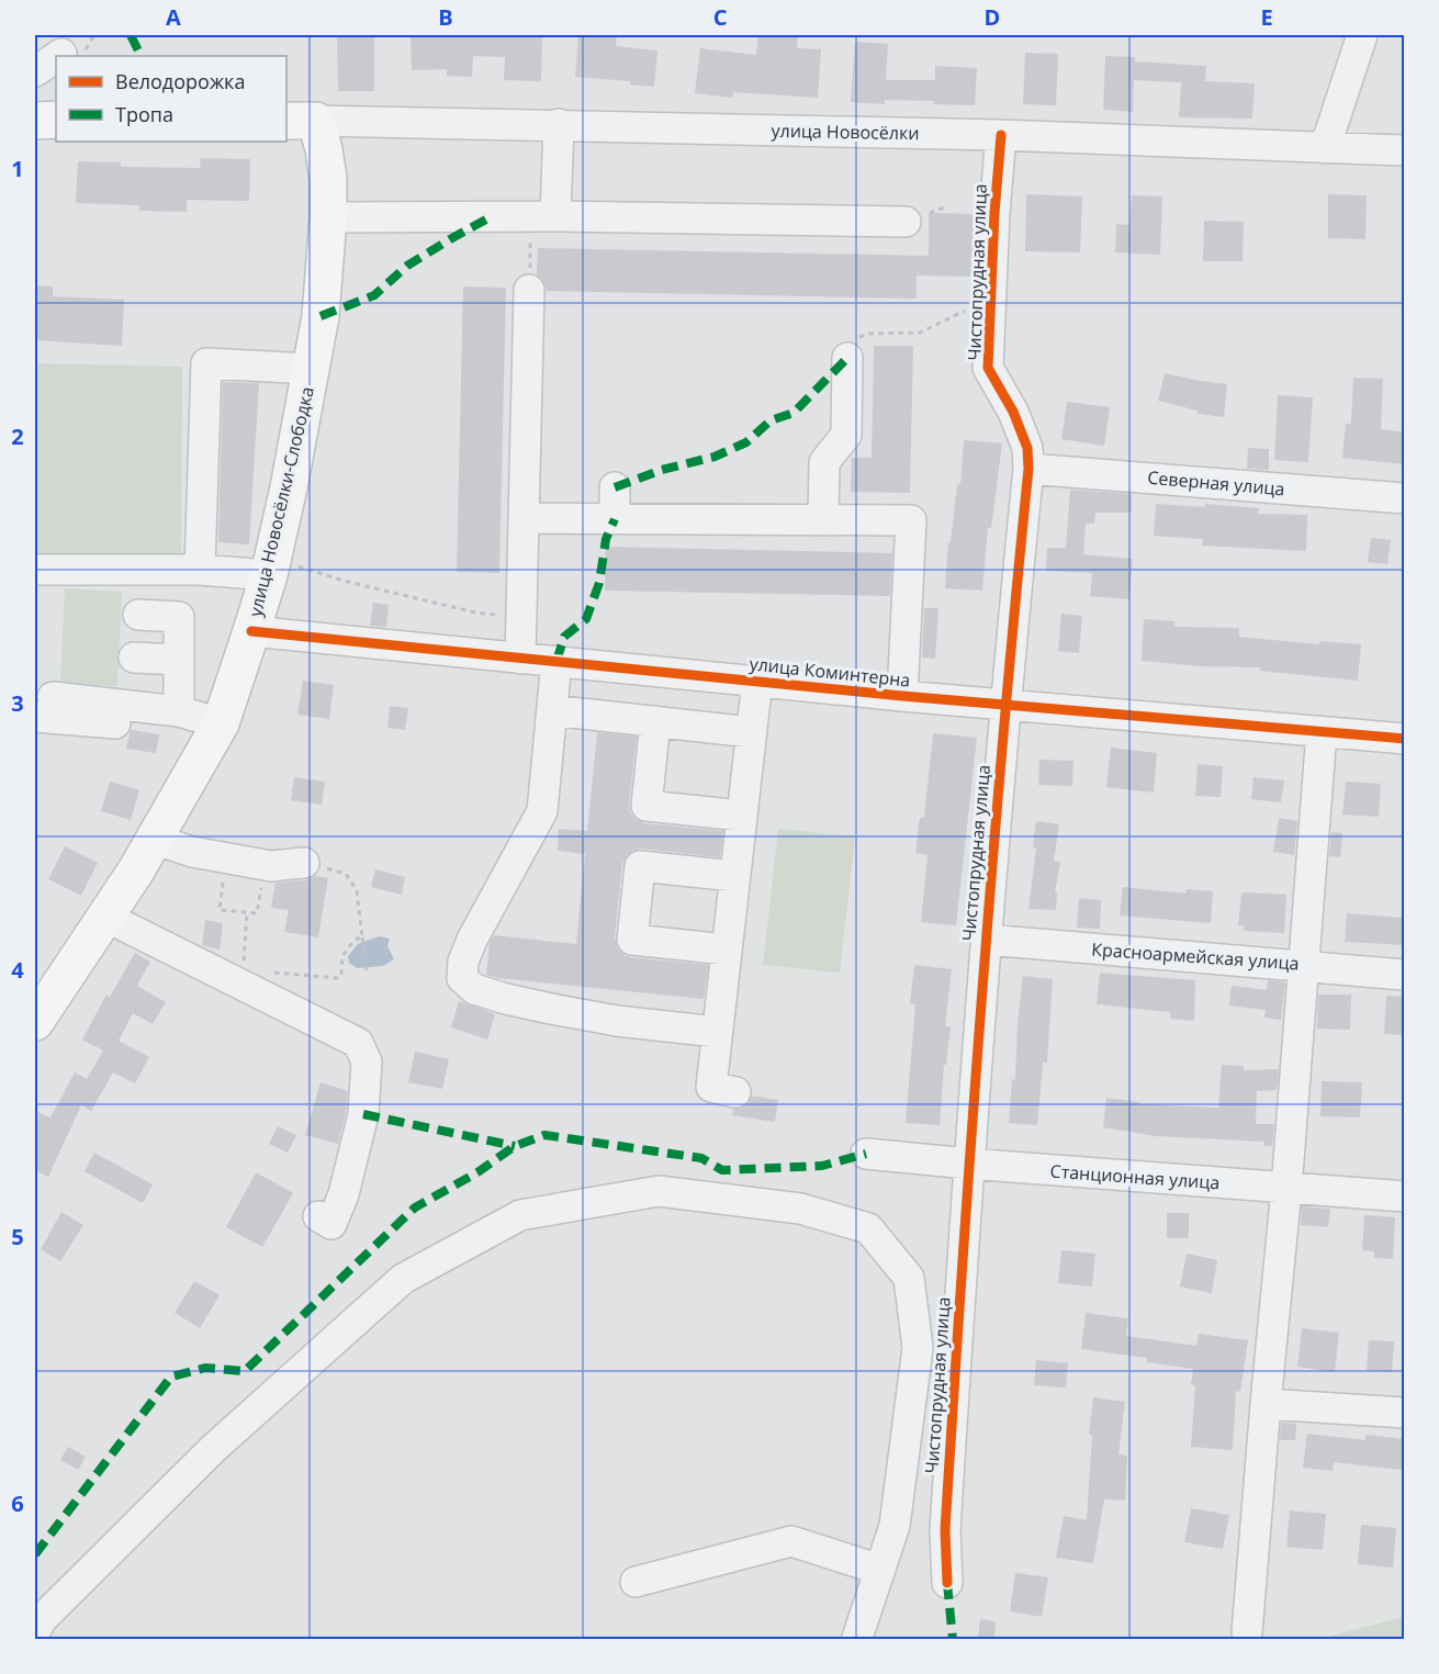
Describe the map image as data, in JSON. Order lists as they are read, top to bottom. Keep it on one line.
{"streets":{"main road":["улица Новосёлки-Слободка"],"street":["улица Новосёлки","Чистопрудная улица","Северная улица","улица Коминтерна","Красноармейская улица","Станционная улица"]},"crossings":[["улица Новосёлки","Чистопрудная улица"],["улица Новосёлки","улица Новосёлки-Слободка"],["Чистопрудная улица","Северная улица"],["Чистопрудная улица","улица Коминтерна"],["Чистопрудная улица","Красноармейская улица"],["Чистопрудная улица","Станционная улица"],["улица Новосёлки-Слободка","улица Коминтерна"]],"legend":["Велодорожка","Тропа"],"grid":{"columns":["A","B","C","D","E"],"rows":["1","2","3","4","5","6"]}}
